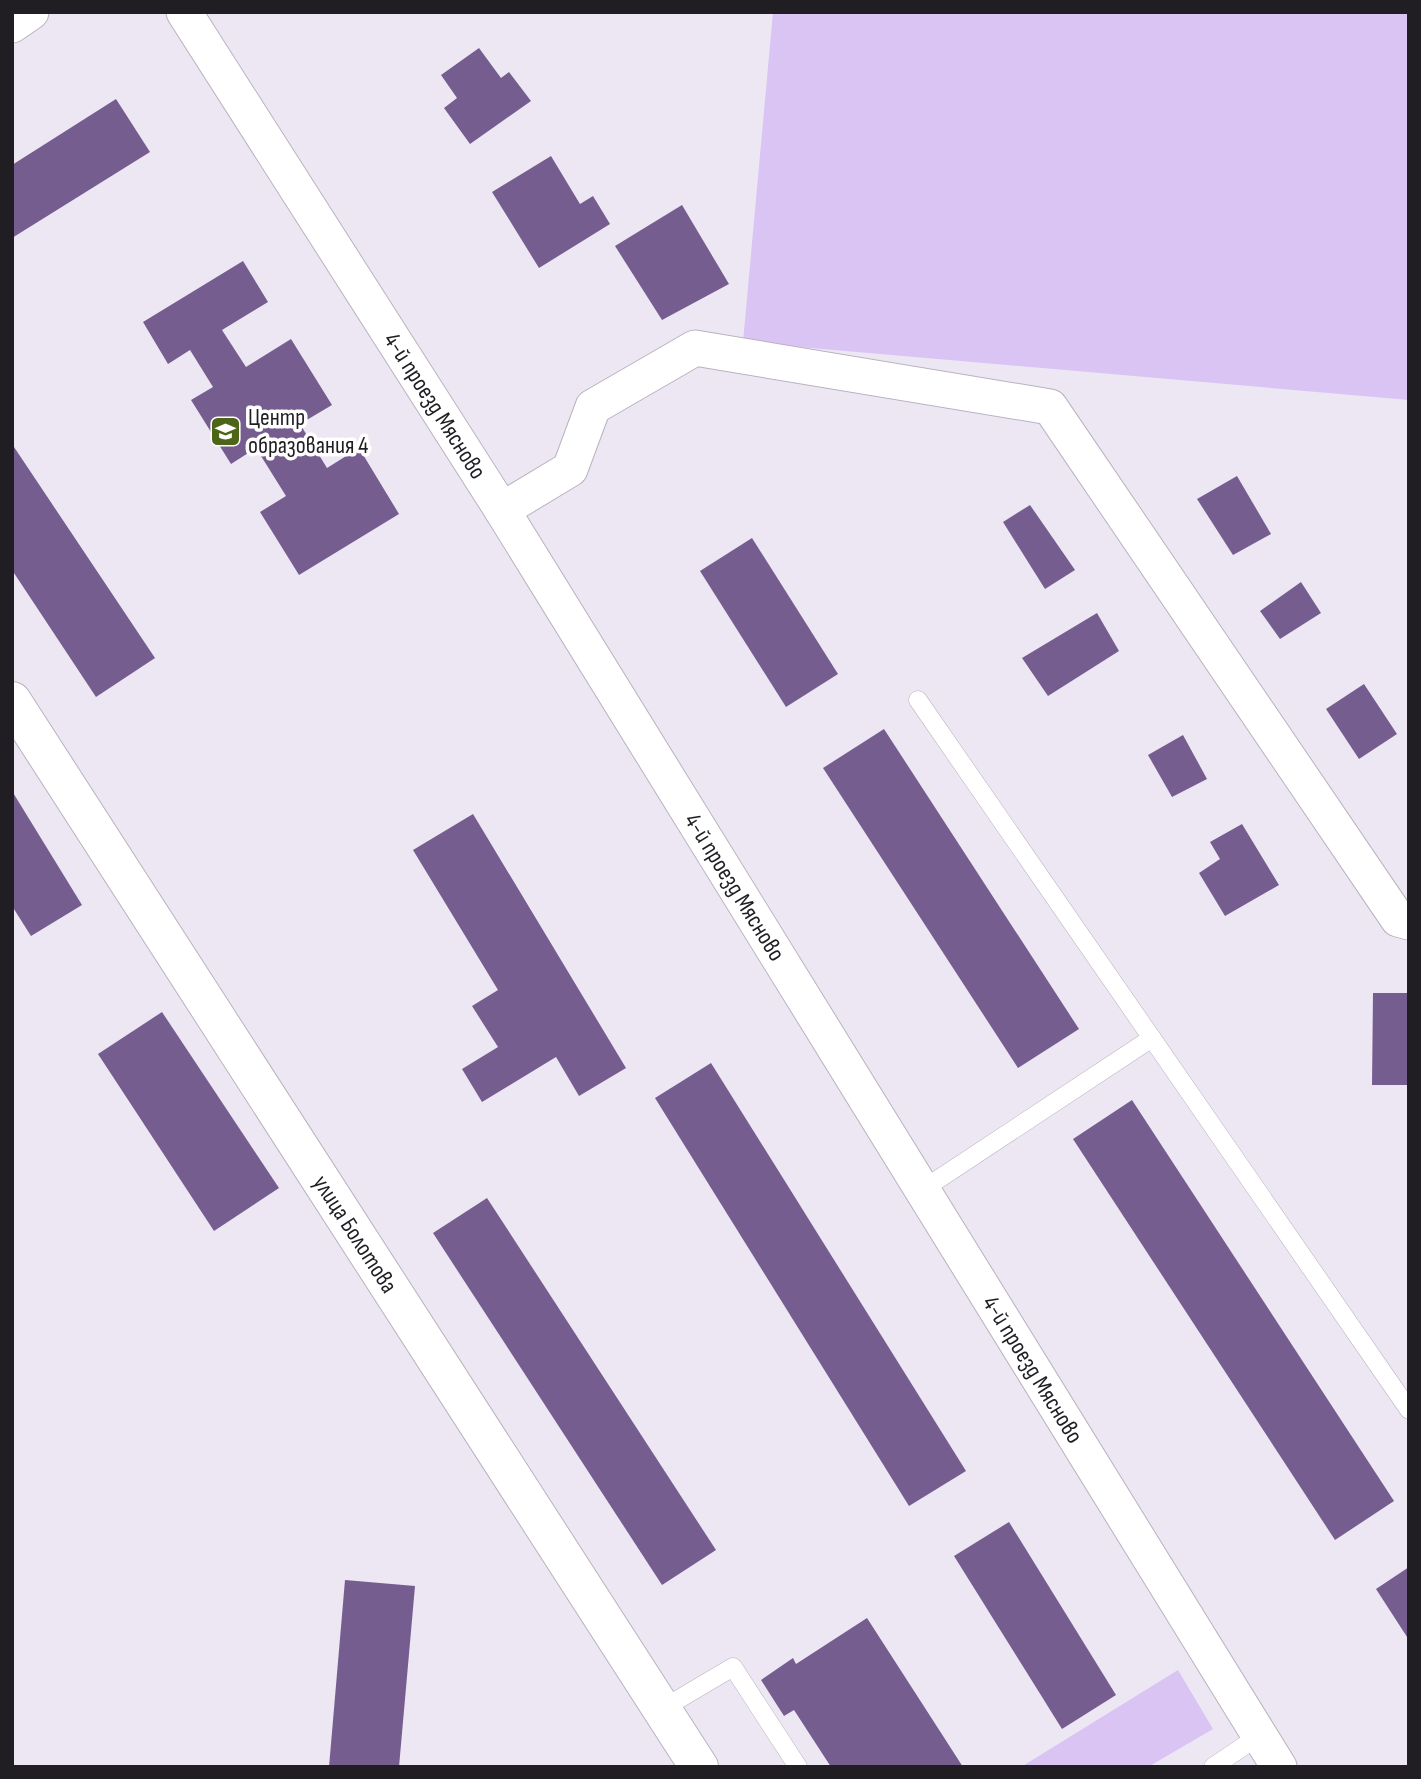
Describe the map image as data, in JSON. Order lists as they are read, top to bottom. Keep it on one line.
{"streets":{"street":["4-й проезд Мясново","улица Болотова"]},"places":{"school or university":["Центр образования 4"]}}
